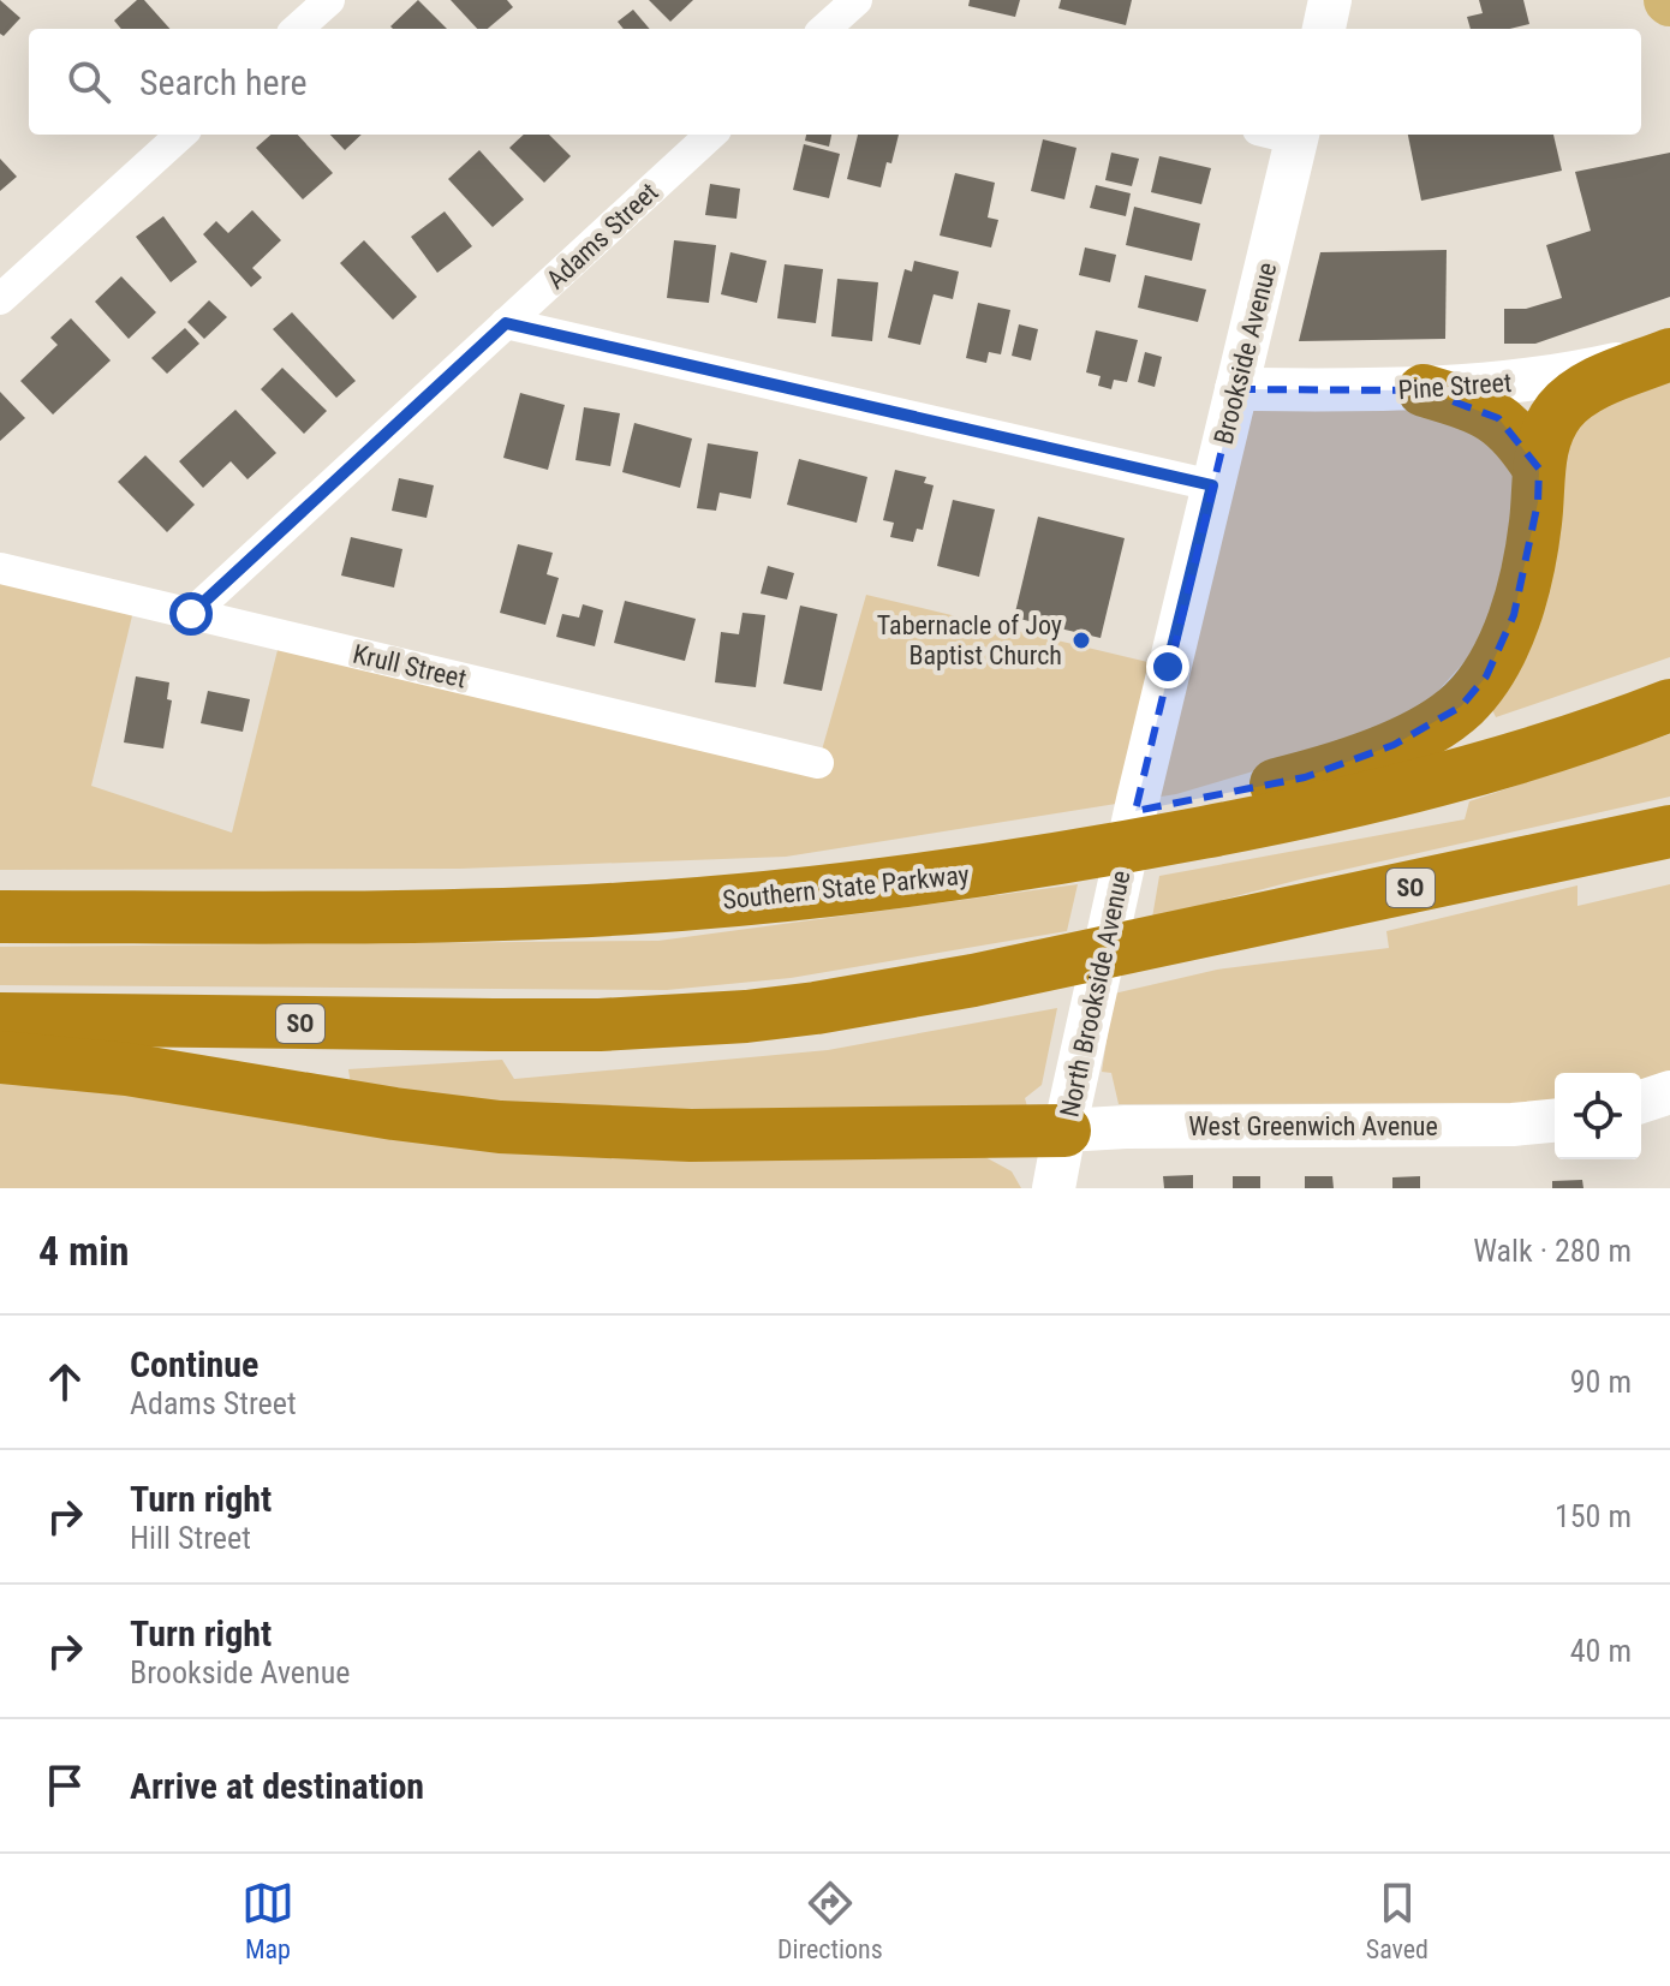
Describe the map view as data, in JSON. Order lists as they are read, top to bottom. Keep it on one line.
{"streets":{"highway":["Southern State Parkway","SO"],"main road":["Brookside Avenue","Pine Street","North Brookside Avenue","West Greenwich Avenue"],"street":["Adams Street","Krull Street"]},"crossings":[["Adams Street","Krull Street"],["Brookside Avenue","Pine Street"],["Brookside Avenue","Southern State Parkway"],["Brookside Avenue","North Brookside Avenue"],["Southern State Parkway","North Brookside Avenue"],["North Brookside Avenue","West Greenwich Avenue"]],"places":["Tabernacle of Joy Baptist Church"],"page":{"search":"Search here","heading":["4 min","Walk · 280 m"],"list":[["Continue","Adams Street","90 m"],["Turn right","Hill Street","150 m"],["Turn right","Brookside Avenue","40 m"],"Arrive at destination"],"nav":["Map","Directions","Saved"]}}
